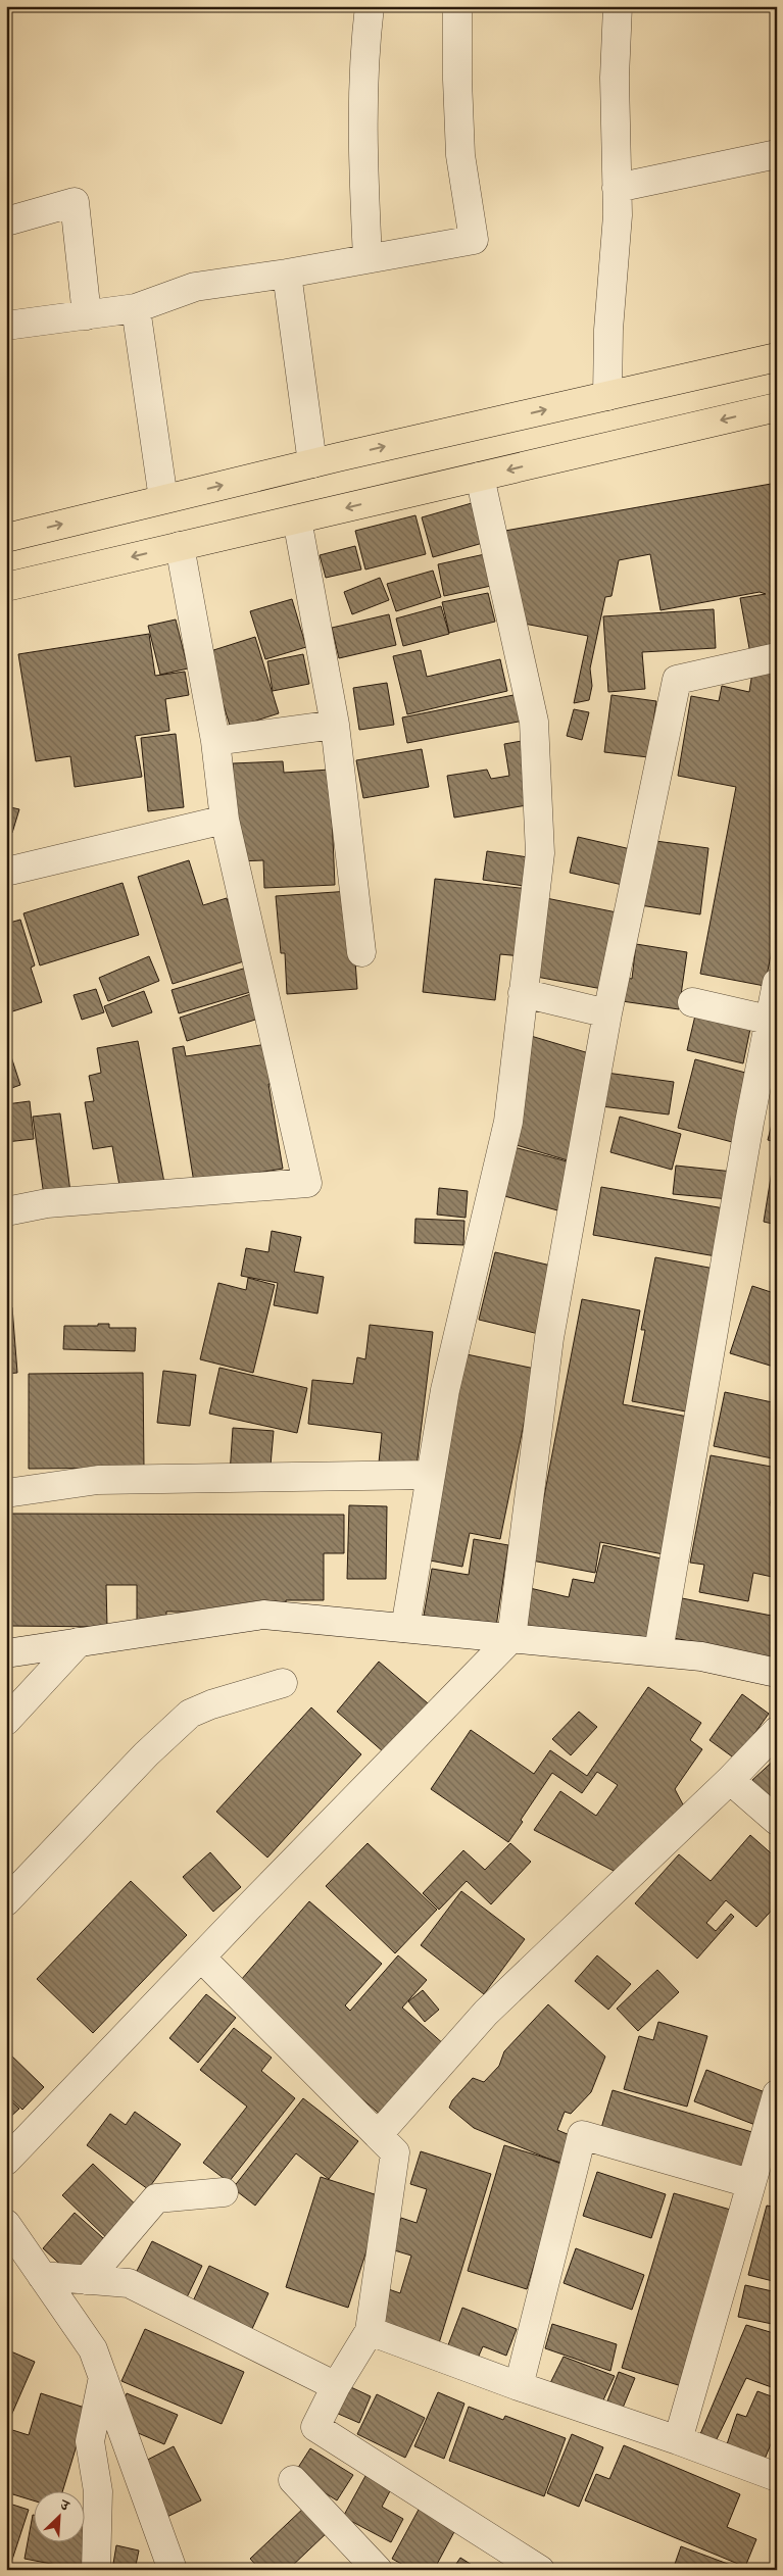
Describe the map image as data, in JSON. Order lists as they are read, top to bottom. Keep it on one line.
{"north":"top right"}
